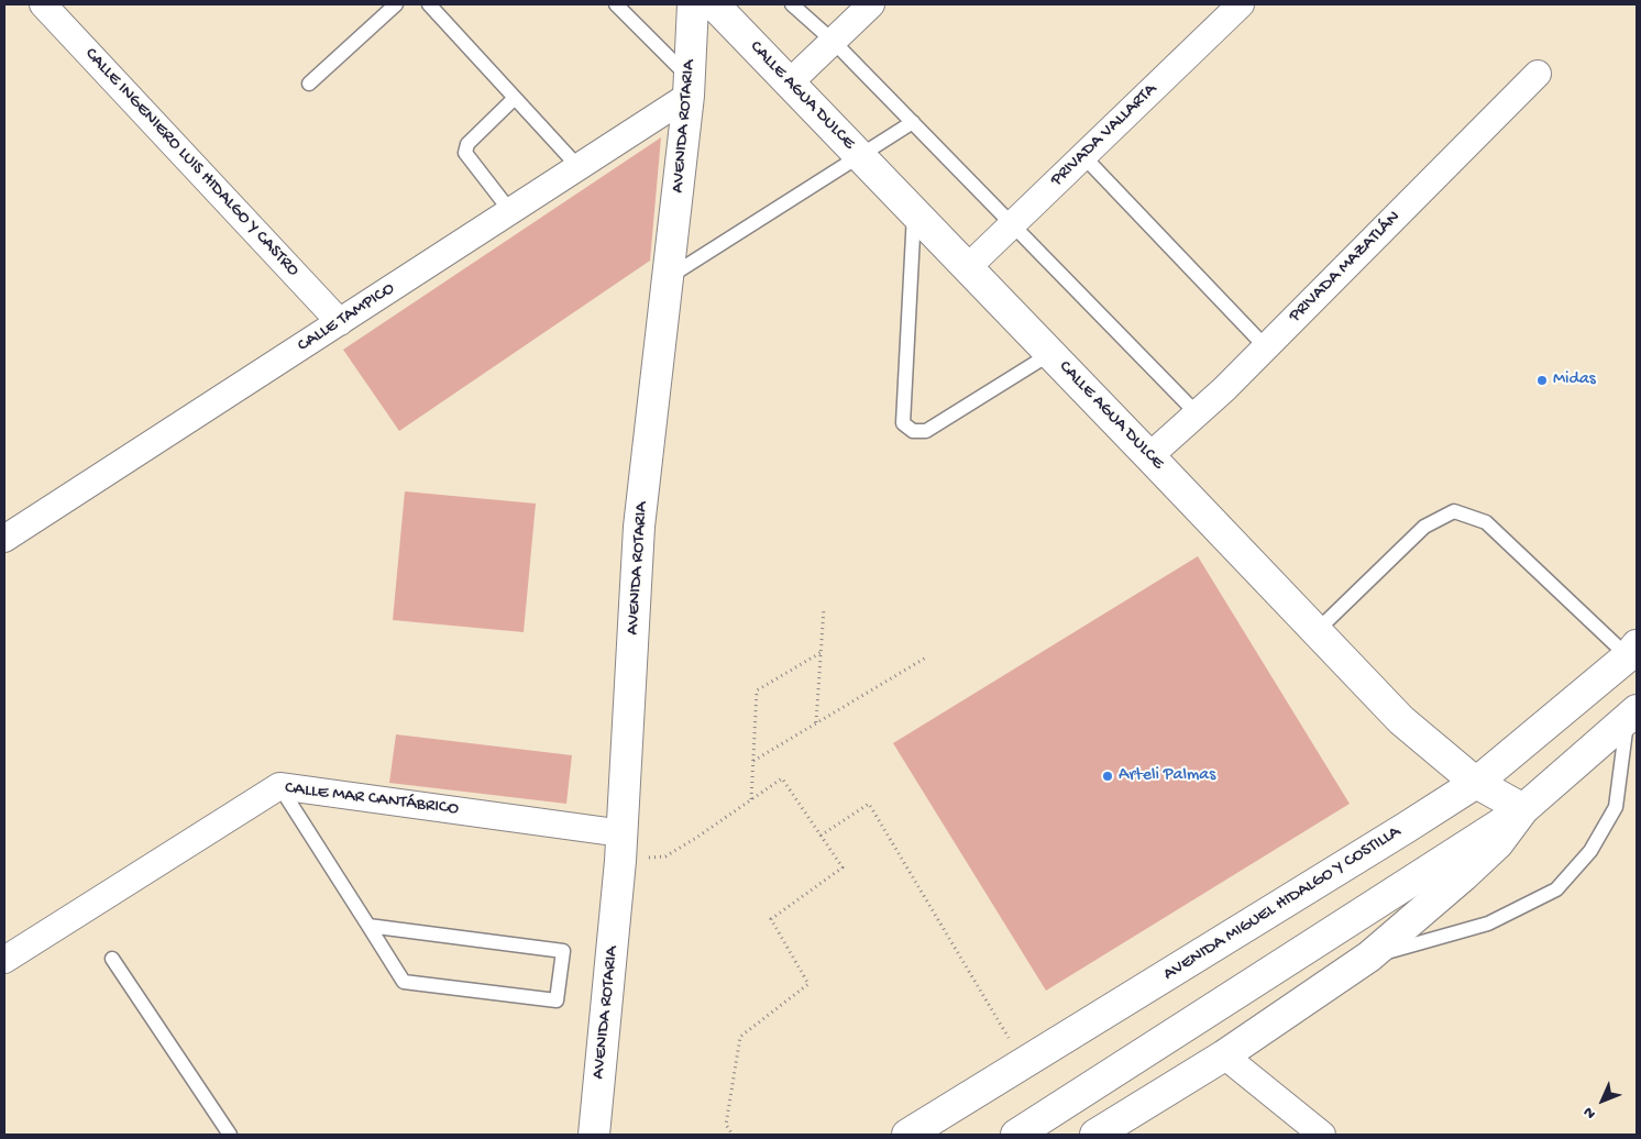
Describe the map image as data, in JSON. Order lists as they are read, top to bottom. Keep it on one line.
{"streets":{"main road":["CALLE AGUA DULCE","AVENIDA ROTARIA","AVENIDA MIGUEL HIDALGO Y COSTILLA"],"street":["PRIVADA VALLARTA","CALLE INGENIERO LUIS HIDALGO Y CASTRO","PRIVADA MAZATLÁN","CALLE TAMPICO","CALLE MAR CANTÁBRICO"]},"crossings":[["CALLE AGUA DULCE","PRIVADA VALLARTA"],["CALLE AGUA DULCE","PRIVADA MAZATLÁN"],["CALLE AGUA DULCE","AVENIDA MIGUEL HIDALGO Y COSTILLA"],["AVENIDA ROTARIA","CALLE TAMPICO"],["AVENIDA ROTARIA","CALLE MAR CANTÁBRICO"],["CALLE INGENIERO LUIS HIDALGO Y CASTRO","CALLE TAMPICO"]],"places":["Midas","Arteli Palmas"],"north":"bottom left"}
